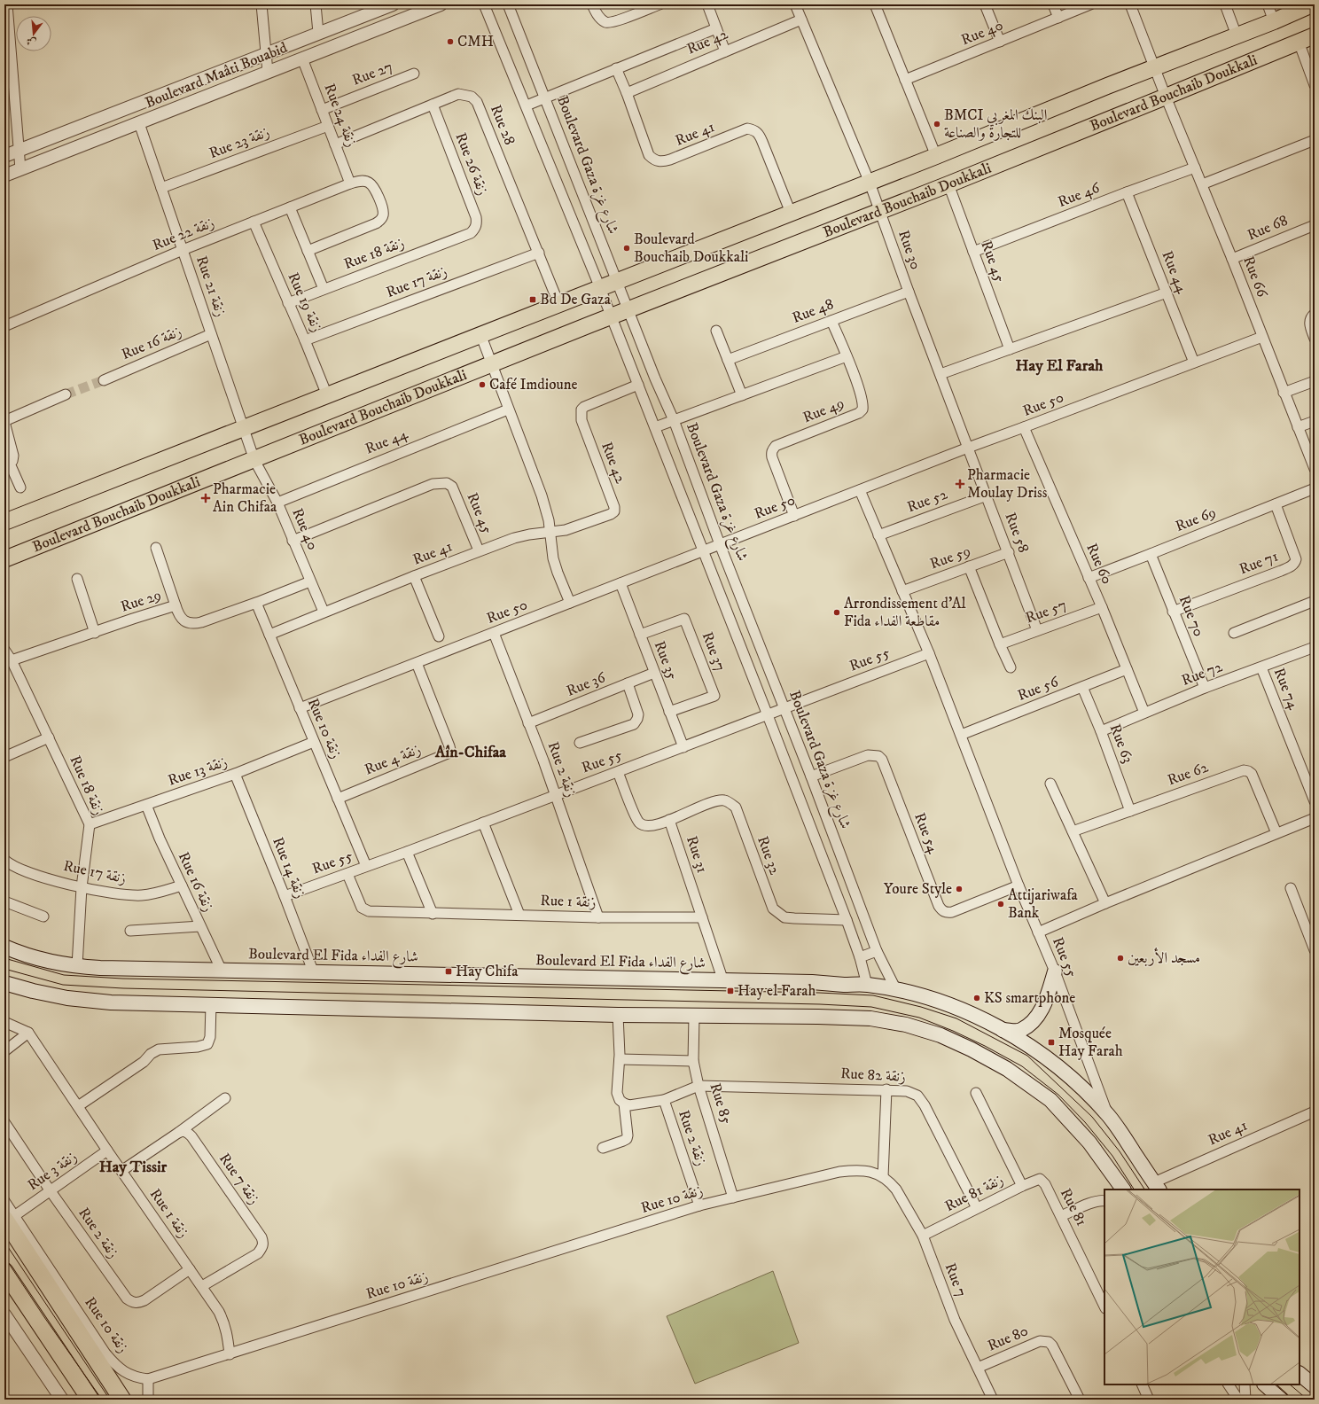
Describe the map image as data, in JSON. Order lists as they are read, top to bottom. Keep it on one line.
{"streets":{"main road":["Boulevard Bouchaib Doukkali","Boulevard El Fida شارع الفداء"],"street":["Rue 40","Rue 42","Rue 27","Boulevard Maâti Bouabid","Rue 24 زنقة","Rue 28","Rue 41","Rue 23 زنقة","Rue 26 زنقة","Boulevard Gaza شارع غزة","Rue 46","Rue 68","Rue 22 زنقة","Rue 30","Rue 18 زنقة","Rue 45","Rue 44","Rue 66","Rue 17 زنقة","Rue 21 زنقة","Rue 19 زنقة","Rue 48","Rue 16 زنقة","Rue 50","Rue 49","Rue 52","Rue 69","Rue 58","Rue 59","Rue 71","Rue 60","Rue 29","Rue 57","Rue 70","Rue 37","Rue 55","Rue 35","Rue 72","Rue 36","Rue 56","Rue 74","Rue 10 زنقة","Rue 63","Rue 4 زنقة","Rue 2 زنقة","Rue 13 زنقة","Rue 62","Rue 54","Rue 31","Rue 32","Rue 14 زنقة","Rue 1 زنقة","Rue 82 زنقة","Rue 85","Rue 3 زنقة","Rue 7 زنقة","Rue 81 زنقة","Rue 81","Rue 7","Rue 80"]},"crossings":[["Rue 40","Boulevard Bouchaib Doukkali"],["Rue 40","Rue 41"],["Rue 40","Rue 45"],["Rue 40","Rue 44"],["Rue 40","Rue 21 زنقة"],["Rue 40","Rue 29"],["Rue 42","Rue 41"],["Rue 42","Boulevard Gaza شارع غزة"],["Rue 42","Rue 30"],["Rue 27","Rue 24 زنقة"],["Boulevard Maâti Bouabid","Rue 24 زنقة"],["Boulevard Maâti Bouabid","Rue 21 زنقة"],["Boulevard Bouchaib Doukkali","Rue 28"],["Boulevard Bouchaib Doukkali","Rue 41"],["Boulevard Bouchaib Doukkali","Boulevard Gaza شارع غزة"],["Boulevard Bouchaib Doukkali","Rue 30"],["Boulevard Bouchaib Doukkali","Rue 45"],["Boulevard Bouchaib Doukkali","Rue 66"],["Boulevard Bouchaib Doukkali","Rue 21 زنقة"],["Boulevard Bouchaib Doukkali","Rue 19 زنقة"],["Rue 24 زنقة","Rue 28"],["Rue 24 زنقة","Rue 23 زنقة"],["Rue 24 زنقة","Rue 22 زنقة"],["Rue 28","Rue 26 زنقة"],["Rue 28","Rue 17 زنقة"],["Rue 41","Rue 45"],["Rue 41","Rue 10 زنقة"],["Rue 41","Boulevard El Fida شارع الفداء"],["Rue 23 زنقة","Rue 21 زنقة"],["Rue 26 زنقة","Rue 18 زنقة"],["Boulevard Gaza شارع غزة","Rue 50"],["Boulevard Gaza شارع غزة","Rue 55"],["Boulevard Gaza شارع غزة","Rue 54"],["Boulevard Gaza شارع غزة","Boulevard El Fida شارع الفداء"],["Rue 46","Rue 45"],["Rue 46","Rue 44"],["Rue 46","Rue 66"],["Rue 68","Rue 66"],["Rue 22 زنقة","Rue 21 زنقة"],["Rue 22 زنقة","Rue 19 زنقة"],["Rue 30","Rue 48"],["Rue 30","Rue 50"],["Rue 30","Rue 58"],["Rue 18 زنقة","Rue 17 زنقة"],["Rue 18 زنقة","Rue 19 زنقة"],["Rue 18 زنقة","Rue 29"],["Rue 18 زنقة","Rue 13 زنقة"],["Rue 18 زنقة","Boulevard El Fida شارع الفداء"],["Rue 44","Rue 50"],["Rue 66","Rue 50"],["Rue 17 زنقة","Rue 19 زنقة"],["Rue 17 زنقة","Rue 16 زنقة"],["Rue 21 زنقة","Rue 16 زنقة"],["Rue 48","Rue 49"],["Rue 16 زنقة","Rue 13 زنقة"],["Rue 16 زنقة","Boulevard El Fida شارع الفداء"],["Rue 50","Rue 49"],["Rue 50","Rue 58"],["Rue 50","Rue 60"],["Rue 50","Rue 55"],["Rue 50","Rue 35"],["Rue 50","Rue 10 زنقة"],["Rue 50","Rue 4 زنقة"],["Rue 50","Rue 2 زنقة"],["Rue 52","Rue 58"],["Rue 52","Rue 55"],["Rue 69","Rue 71"],["Rue 69","Rue 60"],["Rue 69","Rue 70"],["Rue 58","Rue 59"],["Rue 58","Rue 57"],["Rue 59","Rue 55"],["Rue 71","Rue 70"],["Rue 60","Rue 57"],["Rue 60","Rue 72"],["Rue 60","Rue 56"],["Rue 29","Rue 10 زنقة"],["Rue 70","Rue 72"],["Rue 37","Rue 35"],["Rue 55","Rue 35"],["Rue 55","Rue 56"],["Rue 55","Rue 10 زنقة"],["Rue 55","Rue 2 زنقة"],["Rue 55","Rue 54"],["Rue 55","Rue 14 زنقة"],["Rue 55","Rue 1 زنقة"],["Rue 55","Boulevard El Fida شارع الفداء"],["Rue 35","Rue 36"],["Rue 72","Rue 74"],["Rue 72","Rue 63"],["Rue 36","Rue 2 زنقة"],["Rue 56","Rue 63"],["Rue 10 زنقة","Rue 4 زنقة"],["Rue 10 زنقة","Rue 2 زنقة"],["Rue 10 زنقة","Rue 13 زنقة"],["Rue 10 زنقة","Rue 1 زنقة"],["Rue 10 زنقة","Rue 85"],["Rue 10 زنقة","Rue 3 زنقة"],["Rue 10 زنقة","Rue 7"],["Rue 63","Rue 62"],["Rue 2 زنقة","Rue 1 زنقة"],["Rue 2 زنقة","Rue 3 زنقة"],["Rue 13 زنقة","Rue 14 زنقة"],["Rue 31","Rue 32"],["Rue 31","Rue 1 زنقة"],["Rue 31","Boulevard El Fida شارع الفداء"],["Rue 14 زنقة","Boulevard El Fida شارع الفداء"],["Rue 1 زنقة","Rue 3 زنقة"],["Rue 1 زنقة","Rue 7 زنقة"],["Rue 82 زنقة","Rue 85"],["Rue 82 زنقة","Rue 81 زنقة"],["Rue 81 زنقة","Rue 81"],["Rue 81 زنقة","Rue 7"],["Rue 7","Rue 80"]],"districts":["Hay El Farah","Aîn-Chifaa","Hay Tissir"],"places":{"other":["CMH","BMCI البنك المغربي للتجارة والصناعة","Boulevard Bouchaib Doukkali","Café Imdioune","Arrondissement d'Al Fida مقاطعة الفداء","Youre Style","Attijariwafa Bank","مسجد الأربعين","KS smartphone"],"transit":["Bd De Gaza","Hay Chifa","Hay el Farah","Mosquée Hay Farah"],"health":["Pharmacie Moulay Driss","Pharmacie Ain Chifaa"]},"north":"bottom"}
